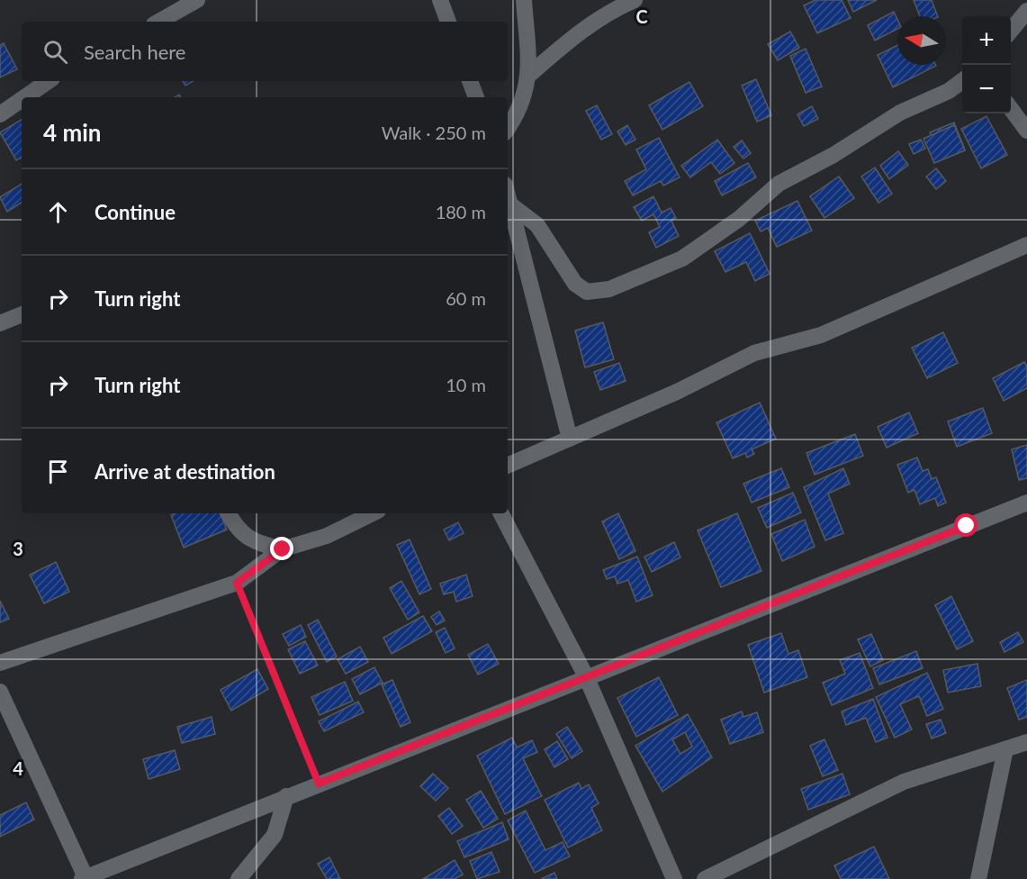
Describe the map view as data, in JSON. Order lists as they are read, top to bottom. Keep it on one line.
{"north":"left","page":{"map_buttons":["+","−"],"search":"Search here","heading":["4 min","Walk · 250 m"],"list":[["Continue","180 m"],["Turn right","60 m"],["Turn right","10 m"],"Arrive at destination"]},"grid":{"columns":["C"],"rows":["3","4"]}}
